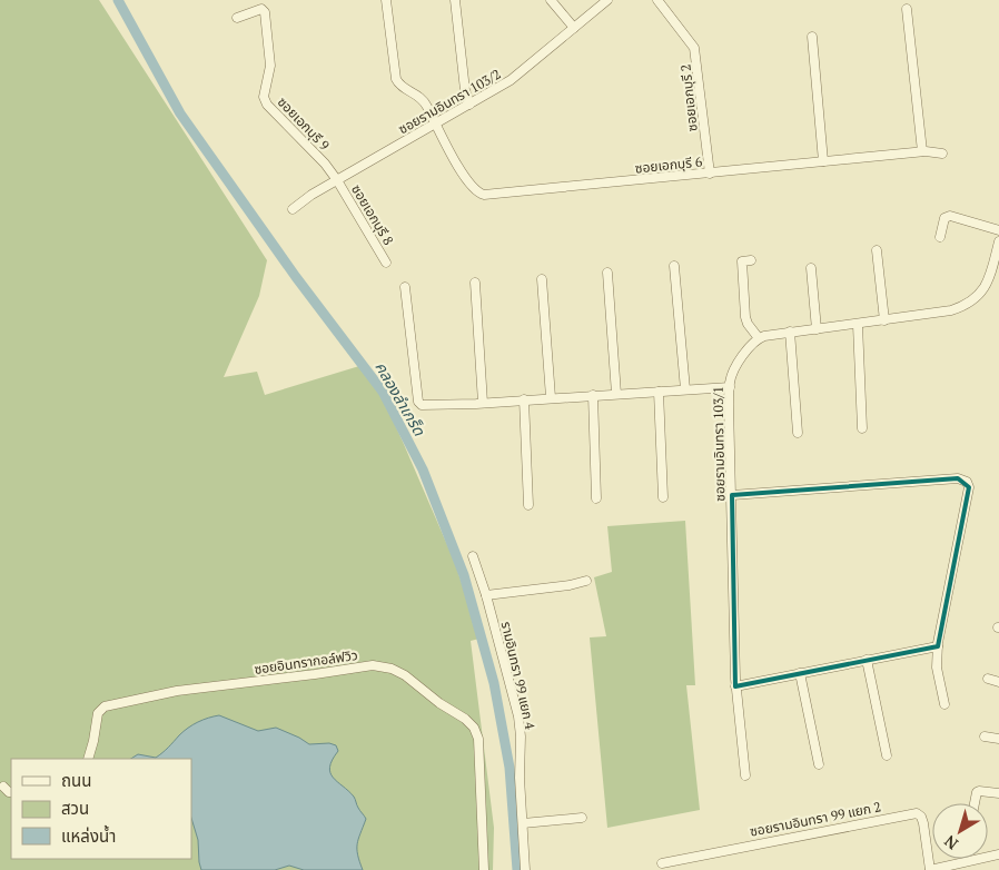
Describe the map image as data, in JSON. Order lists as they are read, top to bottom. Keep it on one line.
{"streets":{"street":["ซอยเอกบุรี 2","ซอยรามอินทรา 103/2","ซอยเอกบุรี 9","ซอยเอกบุรี 6","ซอยเอกบุรี 8","ซอยรามอินทรา 103/1","ซอยอินทรากอล์ฟวิว","รามอินทรา 99 แยก 4","ซอยรามอินทรา 99 แยก 2"]},"crossings":[["ซอยเอกบุรี 2","ซอยเอกบุรี 6"],["ซอยรามอินทรา 103/2","ซอยเอกบุรี 9"],["ซอยรามอินทรา 103/2","ซอยเอกบุรี 6"],["ซอยรามอินทรา 103/2","ซอยเอกบุรี 8"],["ซอยเอกบุรี 9","ซอยเอกบุรี 8"]],"water":["คลองลำเกร็ด"],"legend":["ถนน","สวน","แหล่งน้ำ"],"north":"bottom left"}
